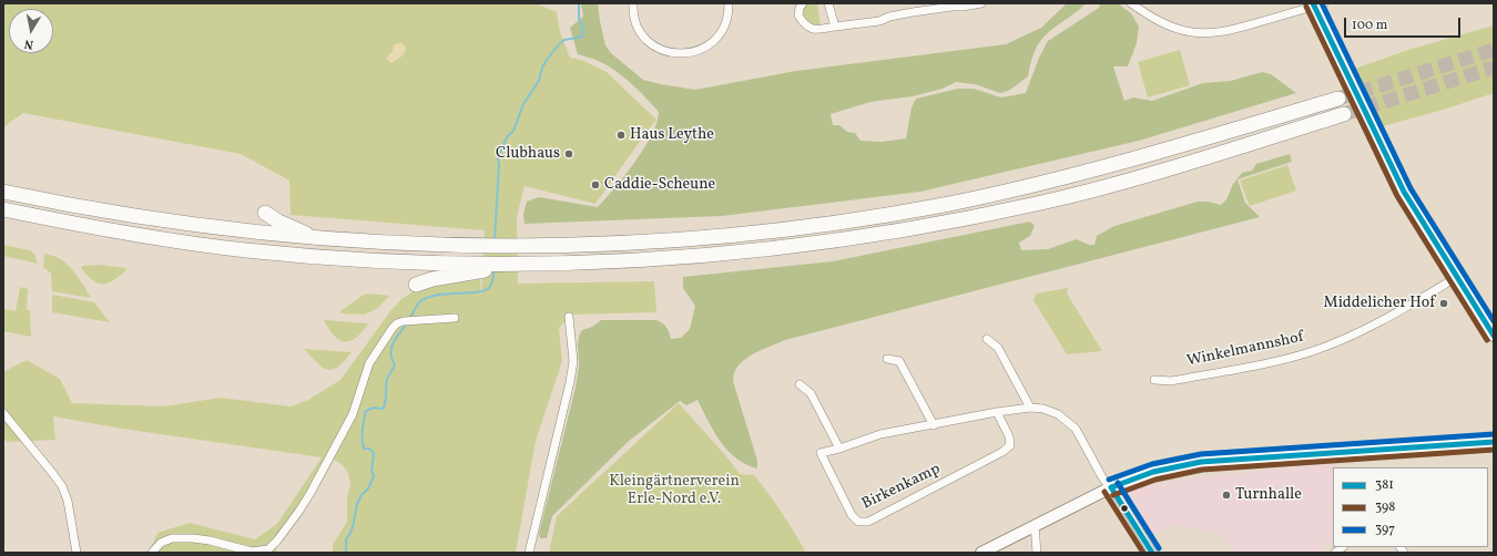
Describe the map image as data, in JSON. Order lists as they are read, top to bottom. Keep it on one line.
{"streets":{"street":["Winkelmannshof","Birkenkamp"]},"parks":["Kleingärtnerverein Erle-Nord e.V."],"places":["Haus Leythe","Clubhaus","Caddie-Scheune","Middelicher Hof","Turnhalle"],"lines":["transit line 381","transit line 397","transit line 398"],"legend":["381","398","397"],"scale_bar":"100 m","north":"bottom"}
